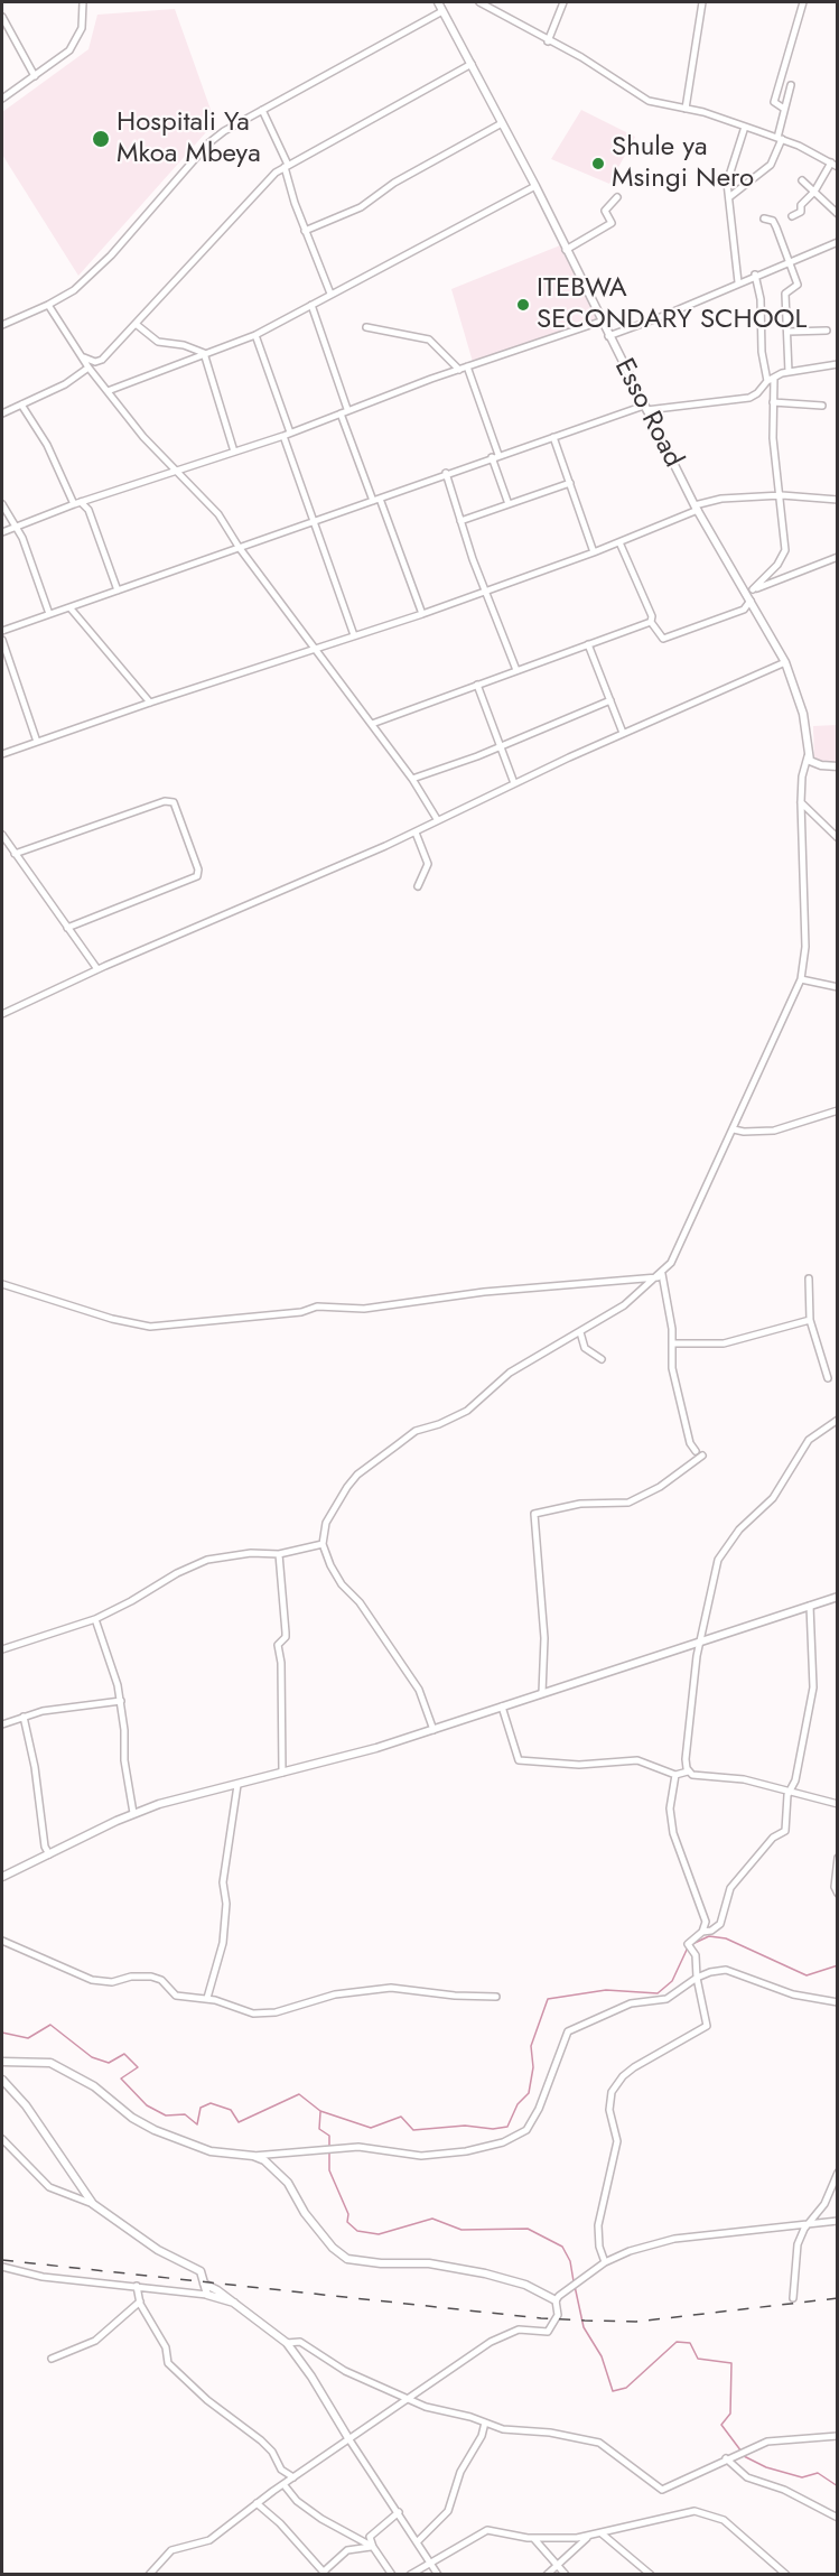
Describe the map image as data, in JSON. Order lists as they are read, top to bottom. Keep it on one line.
{"streets":{"street":["Esso Road"]},"places":["Hospitali Ya Mkoa Mbeya","Shule ya Msingi Nero","ITEBWA SECONDARY SCHOOL"]}
